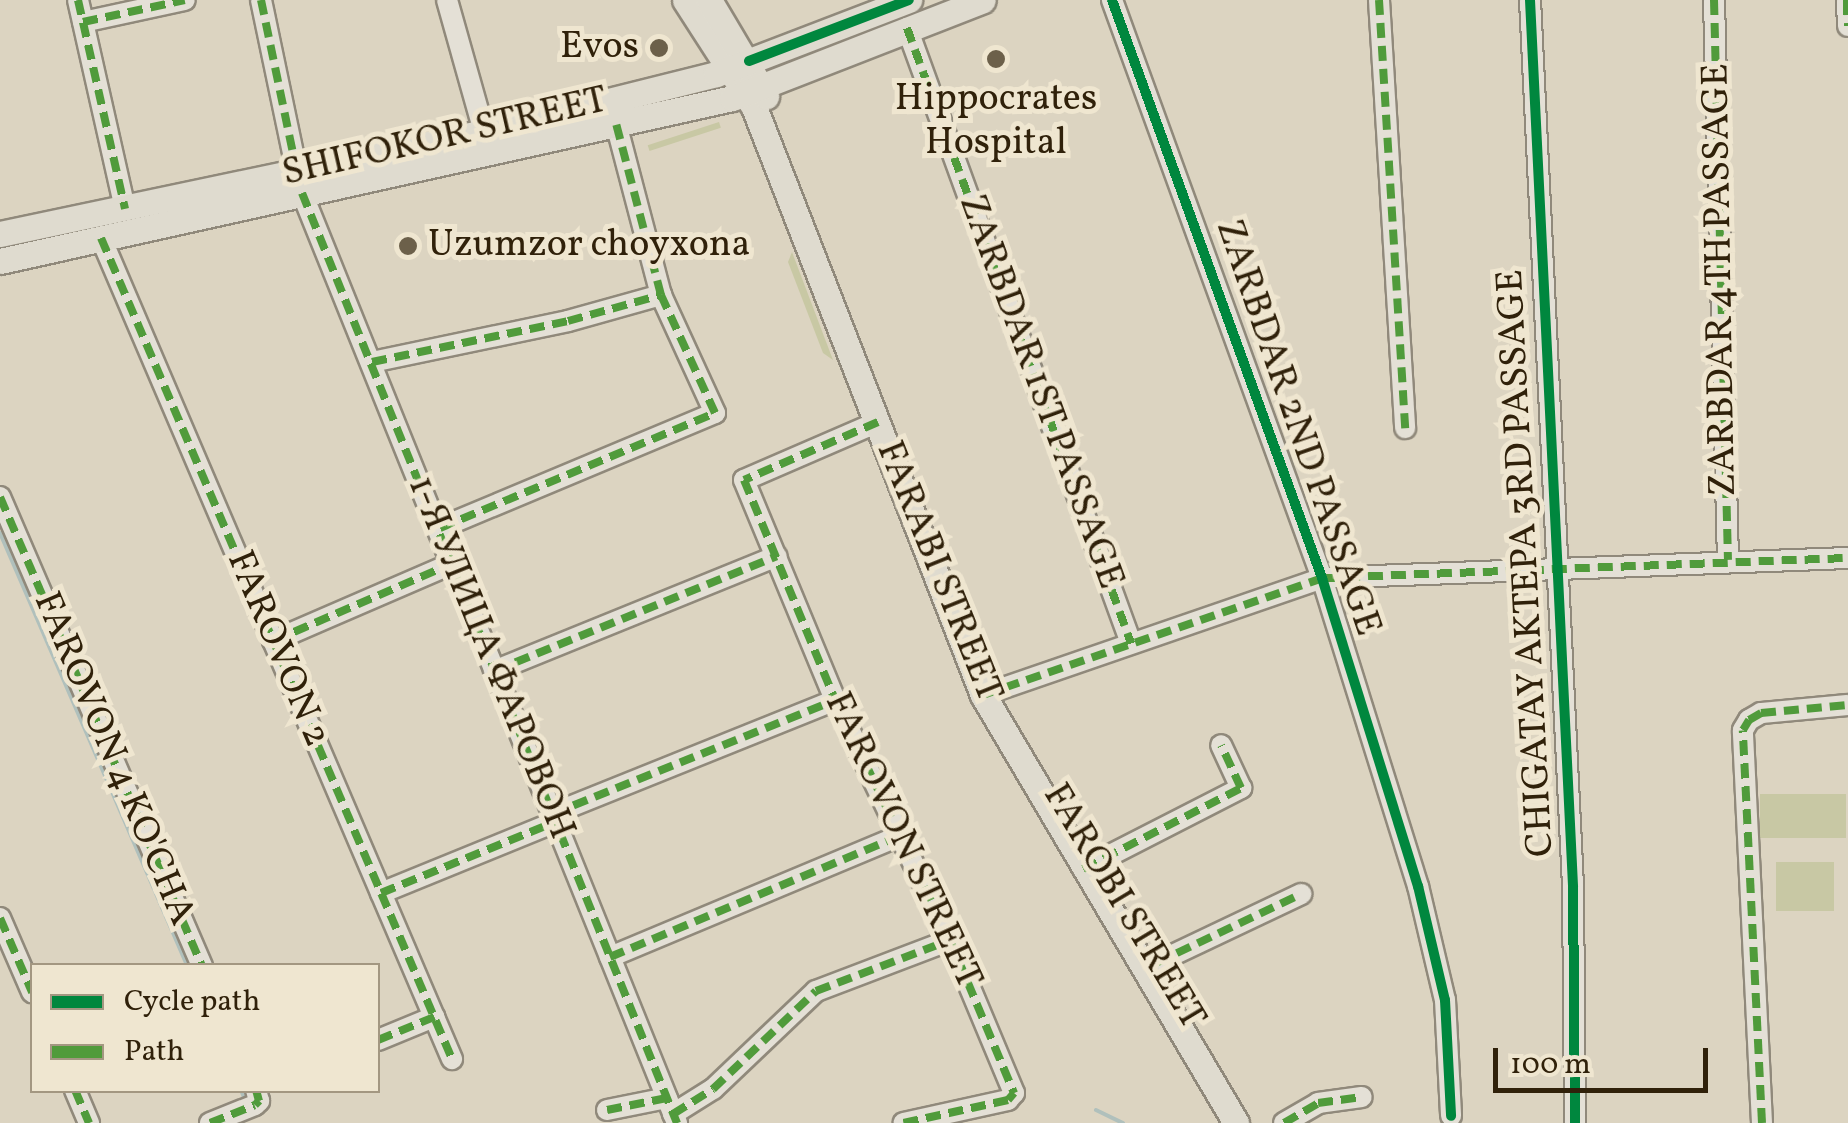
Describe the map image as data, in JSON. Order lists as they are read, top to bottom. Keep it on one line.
{"streets":{"main road":["SHIFOKOR STREET","FARABI STREET","FAROBI STREET"],"street":["ZARBDAR 4TH PASSAGE","ZARBDAR 1ST PASSAGE","ZARBDAR 2ND PASSAGE","CHIGATAY AKTEPA 3RD PASSAGE","FAROVON 2","1-Я УЛИЦА ФАРОВОН","FAROVON 4 KO'CHA","FAROVON STREET"]},"crossings":[["SHIFOKOR STREET","ZARBDAR 1ST PASSAGE"],["SHIFOKOR STREET","FARABI STREET"],["SHIFOKOR STREET","FAROVON 2"],["SHIFOKOR STREET","1-Я УЛИЦА ФАРОВОН"],["FARABI STREET","FAROVON STREET"],["FARABI STREET","FAROBI STREET"]],"places":["Evos","Hippocrates Hospital","Uzumzor choyxona"],"legend":["Cycle path","Path"],"scale_bar":"100 m"}
